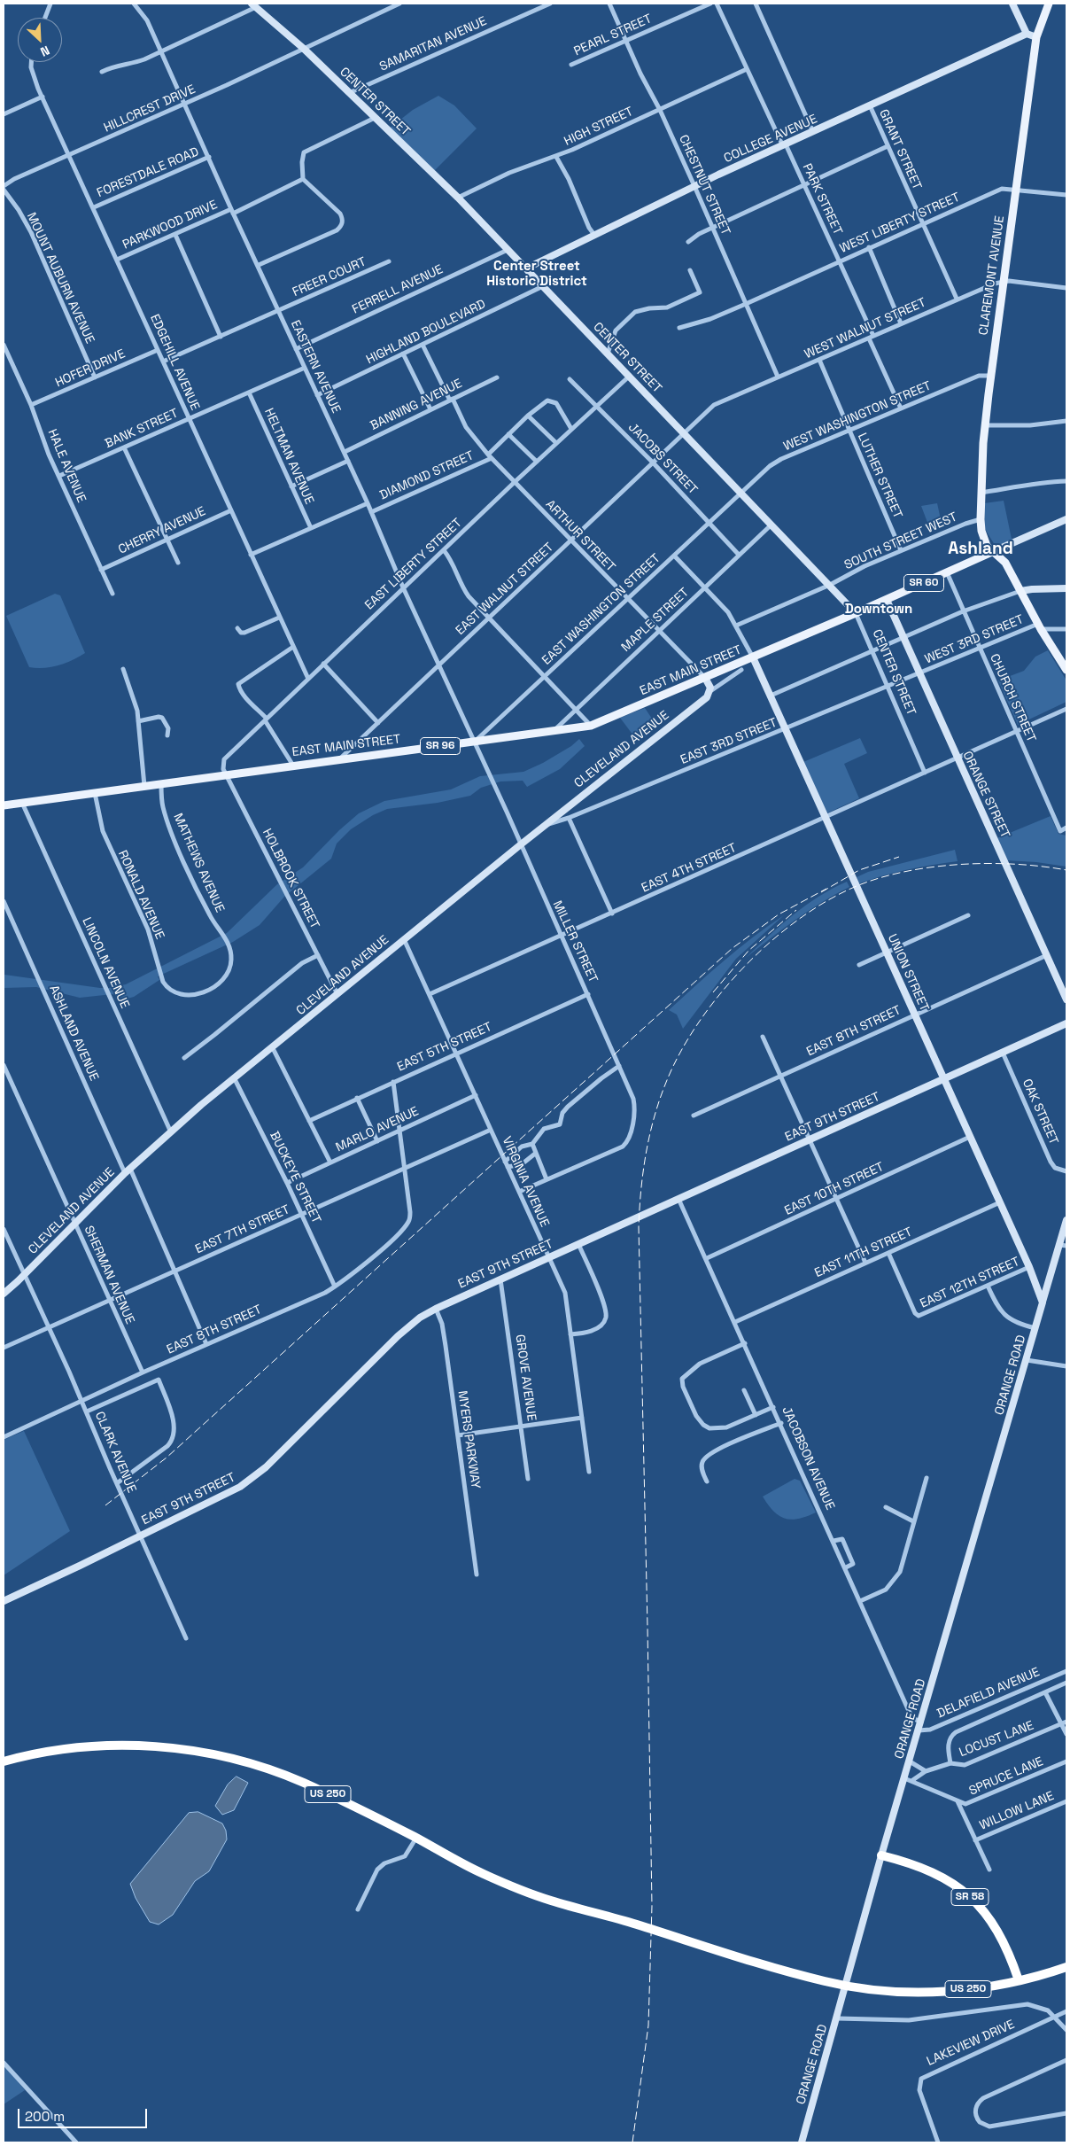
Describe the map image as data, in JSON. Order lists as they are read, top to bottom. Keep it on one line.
{"streets":{"highway":["US 250","SR 58"],"main road":["CENTER STREET","COLLEGE AVENUE","CLAREMONT AVENUE","SR 60","EAST MAIN STREET","SR 96","CLEVELAND AVENUE","ORANGE STREET","UNION STREET","EAST 9TH STREET","ORANGE ROAD"],"street":["PEARL STREET","SAMARITAN AVENUE","HILLCREST DRIVE","HIGH STREET","GRANT STREET","FORESTDALE ROAD","CHESTNUT STREET","PARK STREET","WEST LIBERTY STREET","PARKWOOD DRIVE","FREER COURT","MOUNT AUBURN AVENUE","FERRELL AVENUE","WEST WALNUT STREET","HIGHLAND BOULEVARD","EDGEHILL AVENUE","EASTERN AVENUE","HOFER DRIVE","BANNING AVENUE","WEST WASHINGTON STREET","BANK STREET","HELTMAN AVENUE","JACOBS STREET","HALE AVENUE","DIAMOND STREET","LUTHER STREET","CHERRY AVENUE","ARTHUR STREET","SOUTH STREET WEST","EAST LIBERTY STREET","EAST WALNUT STREET","EAST WASHINGTON STREET","MAPLE STREET","WEST 3RD STREET","CHURCH STREET","EAST 3RD STREET","MATHEWS AVENUE","EAST 4TH STREET","HOLBROOK STREET","RONALD AVENUE","MILLER STREET","LINCOLN AVENUE","EAST 8TH STREET","ASHLAND AVENUE","EAST 5TH STREET","OAK STREET","MARLO AVENUE","BUCKEYE STREET","VIRGINIA AVENUE","EAST 10TH STREET","EAST 7TH STREET","EAST 11TH STREET","SHERMAN AVENUE","EAST 12TH STREET","GROVE AVENUE","MYERS PARKWAY","CLARK AVENUE","JACOBSON AVENUE","DELAFIELD AVENUE","LOCUST LANE","SPRUCE LANE","WILLOW LANE","LAKEVIEW DRIVE"]},"crossings":[["PEARL STREET","CHESTNUT STREET"],["SAMARITAN AVENUE","CENTER STREET"],["CENTER STREET","HILLCREST DRIVE"],["CENTER STREET","HIGH STREET"],["CENTER STREET","COLLEGE AVENUE"],["CENTER STREET","FERRELL AVENUE"],["CENTER STREET","WEST WALNUT STREET"],["CENTER STREET","HIGHLAND BOULEVARD"],["CENTER STREET","WEST WASHINGTON STREET"],["CENTER STREET","SOUTH STREET WEST"],["CENTER STREET","EAST LIBERTY STREET"],["CENTER STREET","SR 60"],["CENTER STREET","EAST WALNUT STREET"],["CENTER STREET","EAST WASHINGTON STREET"],["CENTER STREET","MAPLE STREET"],["CENTER STREET","EAST MAIN STREET"],["CENTER STREET","EAST 3RD STREET"],["CENTER STREET","EAST 4TH STREET"],["HILLCREST DRIVE","EDGEHILL AVENUE"],["HILLCREST DRIVE","EASTERN AVENUE"],["HIGH STREET","CHESTNUT STREET"],["HIGH STREET","PARK STREET"],["COLLEGE AVENUE","GRANT STREET"],["COLLEGE AVENUE","CHESTNUT STREET"],["COLLEGE AVENUE","PARK STREET"],["GRANT STREET","WEST LIBERTY STREET"],["GRANT STREET","WEST WALNUT STREET"],["FORESTDALE ROAD","EDGEHILL AVENUE"],["FORESTDALE ROAD","EASTERN AVENUE"],["CHESTNUT STREET","WEST LIBERTY STREET"],["CHESTNUT STREET","WEST WALNUT STREET"],["PARK STREET","WEST LIBERTY STREET"],["PARK STREET","WEST WALNUT STREET"],["PARK STREET","WEST WASHINGTON STREET"],["WEST LIBERTY STREET","CLAREMONT AVENUE"],["PARKWOOD DRIVE","EDGEHILL AVENUE"],["PARKWOOD DRIVE","EASTERN AVENUE"],["CLAREMONT AVENUE","WEST WALNUT STREET"],["CLAREMONT AVENUE","WEST WASHINGTON STREET"],["CLAREMONT AVENUE","SOUTH STREET WEST"],["CLAREMONT AVENUE","SR 60"],["CLAREMONT AVENUE","WEST 3RD STREET"],["FREER COURT","EDGEHILL AVENUE"],["FREER COURT","EASTERN AVENUE"],["MOUNT AUBURN AVENUE","HOFER DRIVE"],["FERRELL AVENUE","EASTERN AVENUE"],["WEST WALNUT STREET","LUTHER STREET"],["WEST WALNUT STREET","EAST WALNUT STREET"],["HIGHLAND BOULEVARD","EASTERN AVENUE"],["HIGHLAND BOULEVARD","ARTHUR STREET"],["EDGEHILL AVENUE","HOFER DRIVE"],["EDGEHILL AVENUE","BANK STREET"],["EDGEHILL AVENUE","DIAMOND STREET"],["EDGEHILL AVENUE","CHERRY AVENUE"],["EDGEHILL AVENUE","EAST LIBERTY STREET"],["EASTERN AVENUE","BANNING AVENUE"],["EASTERN AVENUE","BANK STREET"],["EASTERN AVENUE","DIAMOND STREET"],["EASTERN AVENUE","EAST LIBERTY STREET"],["EASTERN AVENUE","EAST WALNUT STREET"],["EASTERN AVENUE","EAST WASHINGTON STREET"],["EASTERN AVENUE","EAST MAIN STREET"],["EASTERN AVENUE","MILLER STREET"],["HOFER DRIVE","HALE AVENUE"],["BANNING AVENUE","ARTHUR STREET"],["WEST WASHINGTON STREET","LUTHER STREET"],["WEST WASHINGTON STREET","EAST WASHINGTON STREET"],["BANK STREET","HELTMAN AVENUE"],["BANK STREET","HALE AVENUE"],["HELTMAN AVENUE","DIAMOND STREET"],["JACOBS STREET","EAST LIBERTY STREET"],["JACOBS STREET","EAST WALNUT STREET"],["JACOBS STREET","EAST WASHINGTON STREET"],["JACOBS STREET","MAPLE STREET"],["HALE AVENUE","CHERRY AVENUE"],["DIAMOND STREET","ARTHUR STREET"],["DIAMOND STREET","EAST LIBERTY STREET"],["LUTHER STREET","SOUTH STREET WEST"],["ARTHUR STREET","EAST LIBERTY STREET"],["ARTHUR STREET","EAST WALNUT STREET"],["ARTHUR STREET","EAST WASHINGTON STREET"],["ARTHUR STREET","MAPLE STREET"],["ARTHUR STREET","EAST MAIN STREET"],["EAST LIBERTY STREET","EAST MAIN STREET"],["EAST LIBERTY STREET","HOLBROOK STREET"],["SR 60","EAST MAIN STREET"],["SR 60","CHURCH STREET"],["SR 60","ORANGE STREET"],["EAST WALNUT STREET","EAST MAIN STREET"],["EAST WASHINGTON STREET","EAST MAIN STREET"],["EAST WASHINGTON STREET","MILLER STREET"],["MAPLE STREET","EAST MAIN STREET"],["WEST 3RD STREET","CHURCH STREET"],["WEST 3RD STREET","EAST 3RD STREET"],["WEST 3RD STREET","ORANGE STREET"],["EAST MAIN STREET","MATHEWS AVENUE"],["EAST MAIN STREET","HOLBROOK STREET"],["EAST MAIN STREET","RONALD AVENUE"],["EAST MAIN STREET","MILLER STREET"],["EAST MAIN STREET","LINCOLN AVENUE"],["EAST MAIN STREET","UNION STREET"],["CHURCH STREET","EAST 4TH STREET"],["EAST 3RD STREET","CLEVELAND AVENUE"],["EAST 3RD STREET","ORANGE STREET"],["EAST 3RD STREET","UNION STREET"],["CLEVELAND AVENUE","HOLBROOK STREET"],["CLEVELAND AVENUE","MILLER STREET"],["CLEVELAND AVENUE","LINCOLN AVENUE"],["CLEVELAND AVENUE","ASHLAND AVENUE"],["CLEVELAND AVENUE","BUCKEYE STREET"],["CLEVELAND AVENUE","VIRGINIA AVENUE"],["CLEVELAND AVENUE","SHERMAN AVENUE"],["CLEVELAND AVENUE","CLARK AVENUE"],["ORANGE STREET","EAST 4TH STREET"],["ORANGE STREET","EAST 8TH STREET"],["MATHEWS AVENUE","RONALD AVENUE"],["EAST 4TH STREET","MILLER STREET"],["EAST 4TH STREET","UNION STREET"],["EAST 4TH STREET","VIRGINIA AVENUE"],["MILLER STREET","EAST 5TH STREET"],["UNION STREET","EAST 8TH STREET"],["UNION STREET","EAST 9TH STREET"],["UNION STREET","EAST 10TH STREET"],["UNION STREET","EAST 11TH STREET"],["UNION STREET","EAST 12TH STREET"],["UNION STREET","ORANGE ROAD"],["EAST 8TH STREET","ASHLAND AVENUE"],["EAST 8TH STREET","BUCKEYE STREET"],["EAST 8TH STREET","EAST 7TH STREET"],["EAST 8TH STREET","SHERMAN AVENUE"],["EAST 8TH STREET","CLARK AVENUE"],["ASHLAND AVENUE","EAST 7TH STREET"],["EAST 5TH STREET","VIRGINIA AVENUE"],["OAK STREET","EAST 9TH STREET"],["EAST 9TH STREET","VIRGINIA AVENUE"],["EAST 9TH STREET","GROVE AVENUE"],["EAST 9TH STREET","MYERS PARKWAY"],["EAST 9TH STREET","CLARK AVENUE"],["EAST 9TH STREET","JACOBSON AVENUE"],["MARLO AVENUE","BUCKEYE STREET"],["MARLO AVENUE","VIRGINIA AVENUE"],["BUCKEYE STREET","EAST 7TH STREET"],["VIRGINIA AVENUE","EAST 7TH STREET"],["EAST 10TH STREET","JACOBSON AVENUE"],["EAST 7TH STREET","SHERMAN AVENUE"],["EAST 7TH STREET","CLARK AVENUE"],["EAST 11TH STREET","EAST 12TH STREET"],["EAST 11TH STREET","JACOBSON AVENUE"],["ORANGE ROAD","JACOBSON AVENUE"],["ORANGE ROAD","DELAFIELD AVENUE"],["ORANGE ROAD","LOCUST LANE"],["ORANGE ROAD","SPRUCE LANE"],["ORANGE ROAD","SR 58"],["LOCUST LANE","SPRUCE LANE"],["US 250","SR 58"]],"districts":["Center Street Historic District","Ashland","Downtown"],"scale_bar":"200 m","north":"bottom right"}
